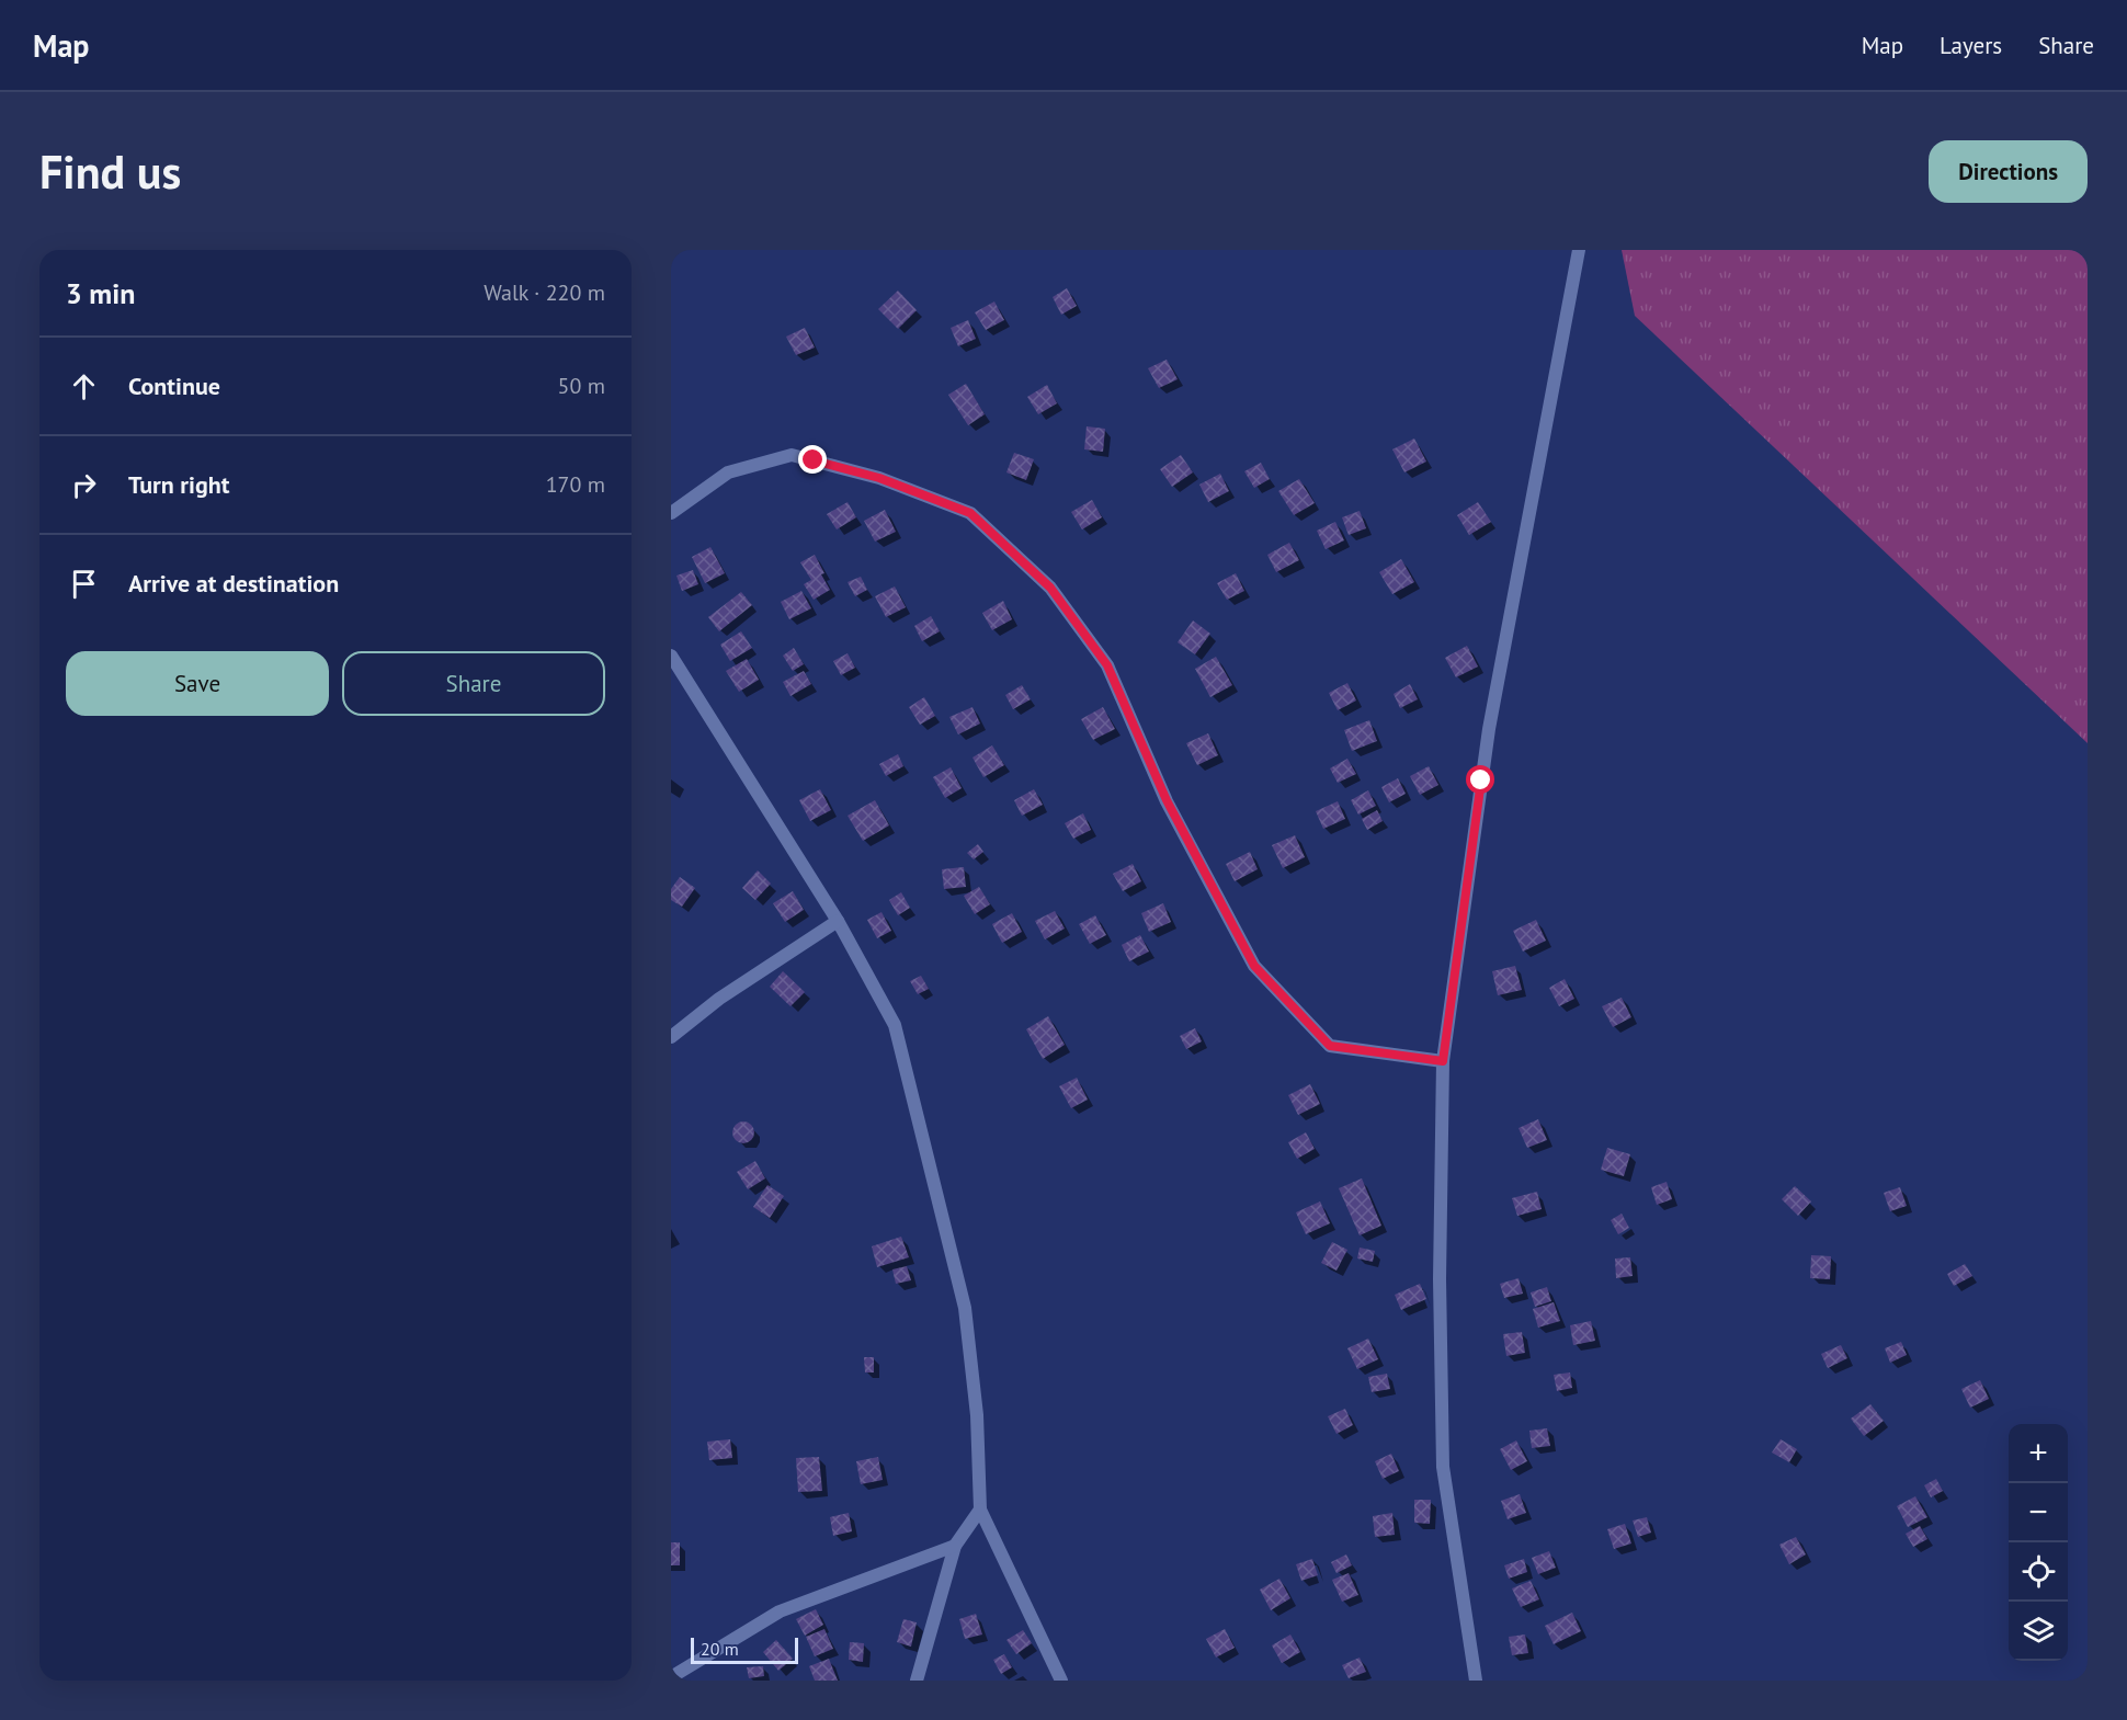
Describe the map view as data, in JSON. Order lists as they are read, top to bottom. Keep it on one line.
{"scale_bar":"20 m","page":{"header":"Map","nav":["Map","Layers","Share"],"buttons":["Directions",["Save","Share"]],"title":"Find us","heading":["3 min","Walk · 220 m"],"list":[["Continue","50 m"],["Turn right","170 m"],"Arrive at destination"],"map_buttons":["+","−"],"scale":"20 m"}}
